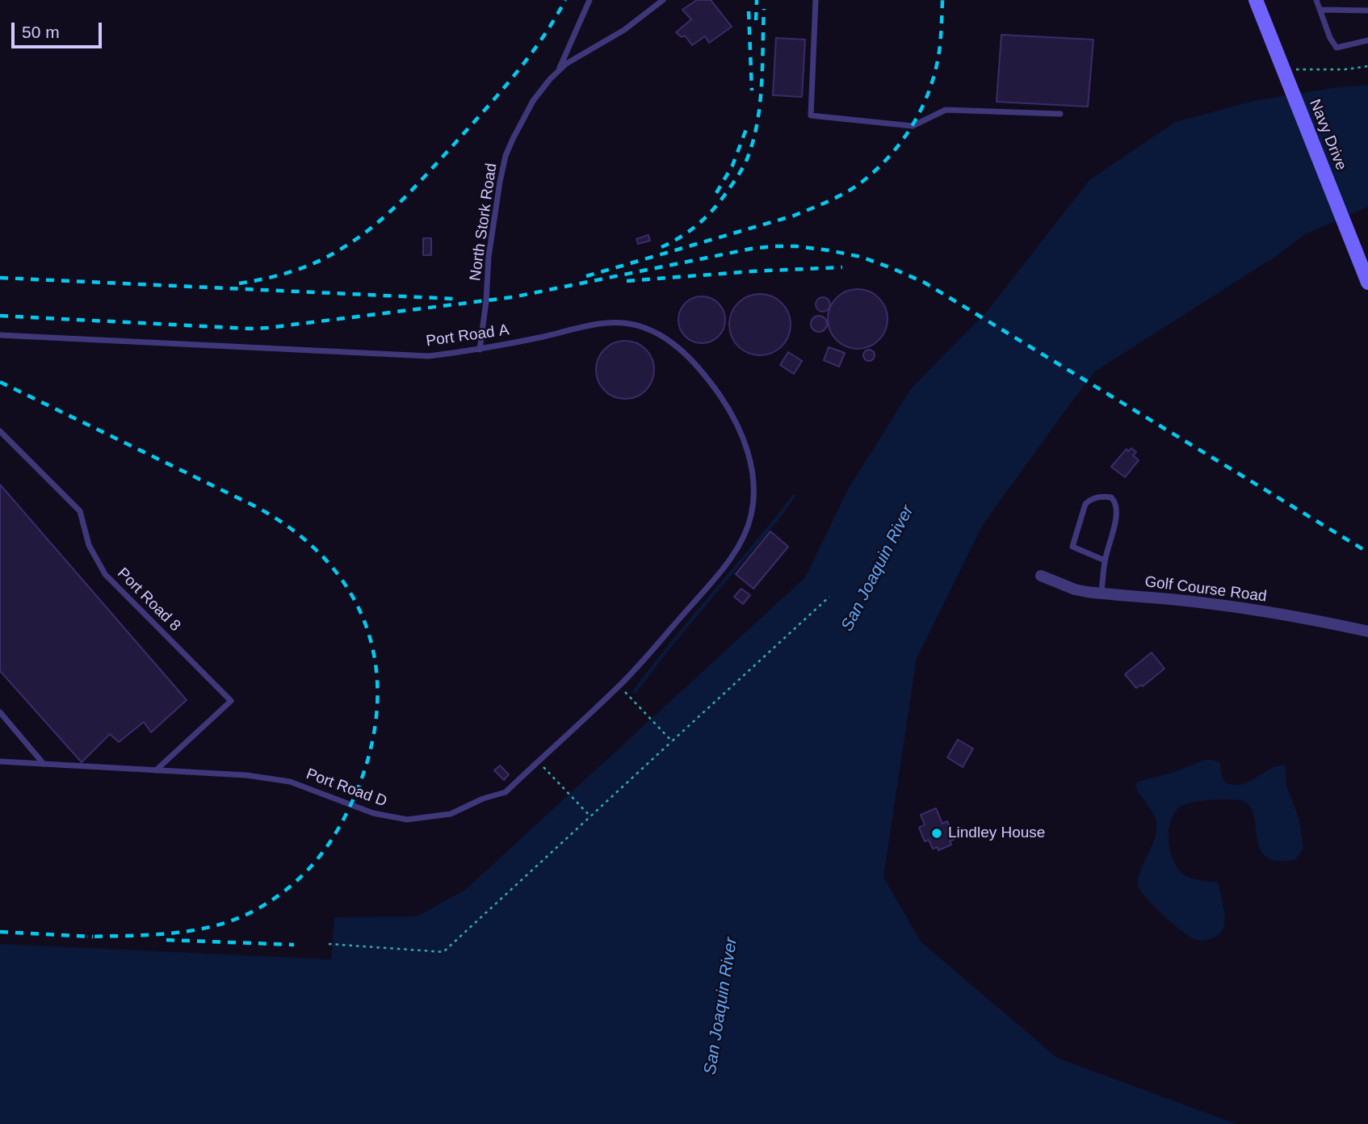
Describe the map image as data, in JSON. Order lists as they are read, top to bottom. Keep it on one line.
{"streets":{"street":["Navy Drive","Golf Course Road"],"lane":["North Stork Road","Port Road A","Port Road 8","Port Road D"]},"crossings":[["North Stork Road","Port Road A"],["Port Road A","Port Road D"],["Port Road 8","Port Road D"]],"water":["San Joaquin River"],"places":["Lindley House"],"scale_bar":"50 m"}
